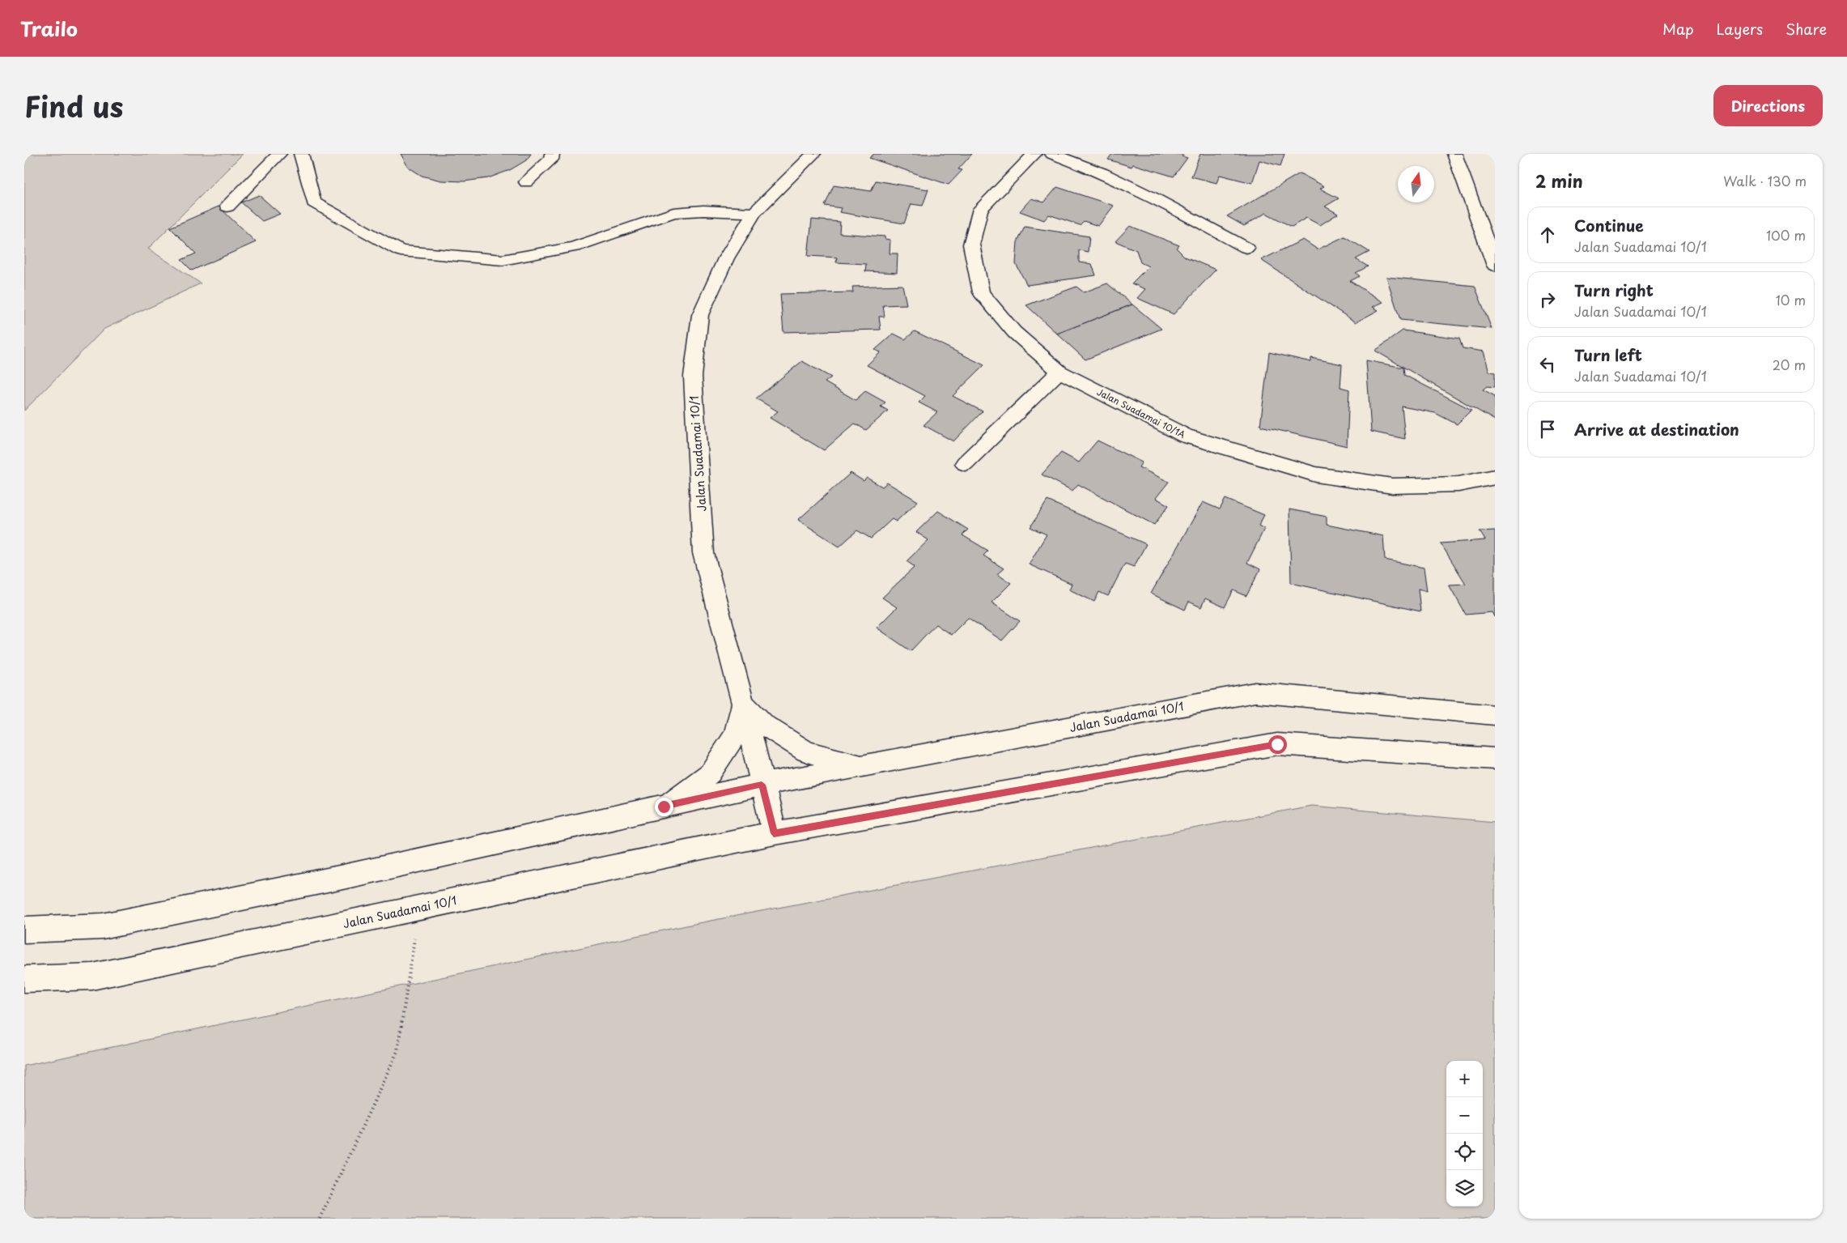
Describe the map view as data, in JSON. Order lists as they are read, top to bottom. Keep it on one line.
{"streets":{"street":["Jalan Suadamai 10/1A","Jalan Suadamai 10/1"]},"north":"top","page":{"header":"Trailo","nav":["Map","Layers","Share"],"title":"Find us","buttons":"Directions","heading":["2 min","Walk · 130 m"],"list":[["Continue","Jalan Suadamai 10/1","100 m"],["Turn right","Jalan Suadamai 10/1","10 m"],["Turn left","Jalan Suadamai 10/1","20 m"],"Arrive at destination"],"map_buttons":["+","−"]}}
